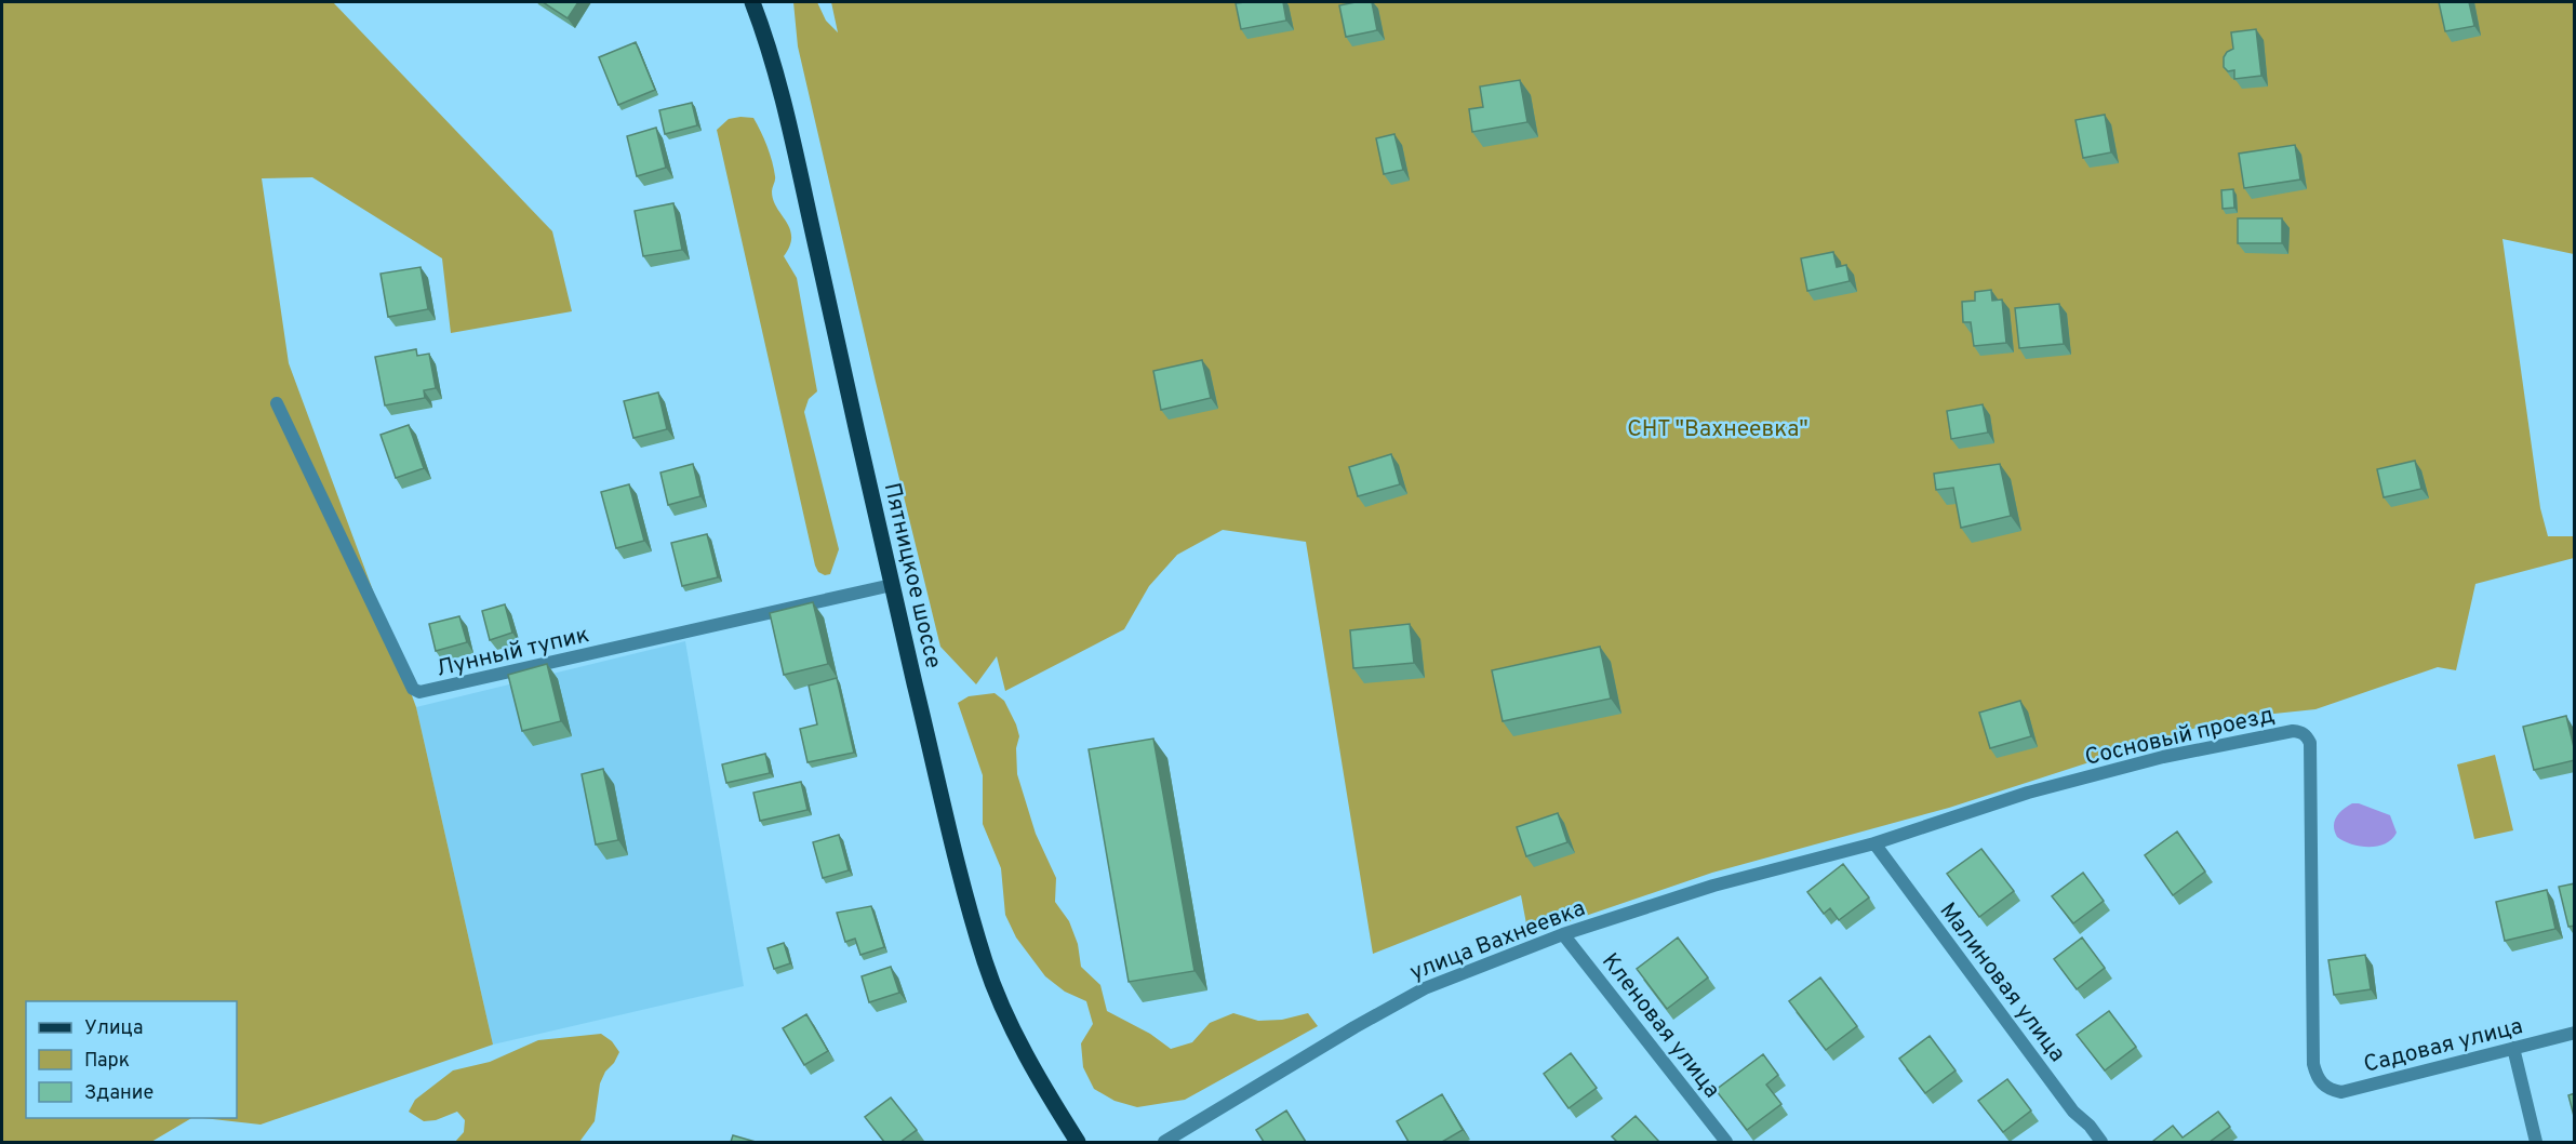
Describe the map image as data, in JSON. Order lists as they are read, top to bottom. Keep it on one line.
{"streets":{"main road":["Пятницкое шоссе"],"street":["Лунный тупик","Сосновый проезд","улица Вахнеевка","Малиновая улица","Кленовая улица","Садовая улица"]},"crossings":[["Пятницкое шоссе","Лунный тупик"],["Сосновый проезд","улица Вахнеевка"],["Сосновый проезд","Малиновая улица"],["Сосновый проезд","Садовая улица"],["улица Вахнеевка","Малиновая улица"],["улица Вахнеевка","Кленовая улица"]],"parks":["СНТ \"Вахнеевка\""],"legend":["Улица","Парк","Здание"]}
